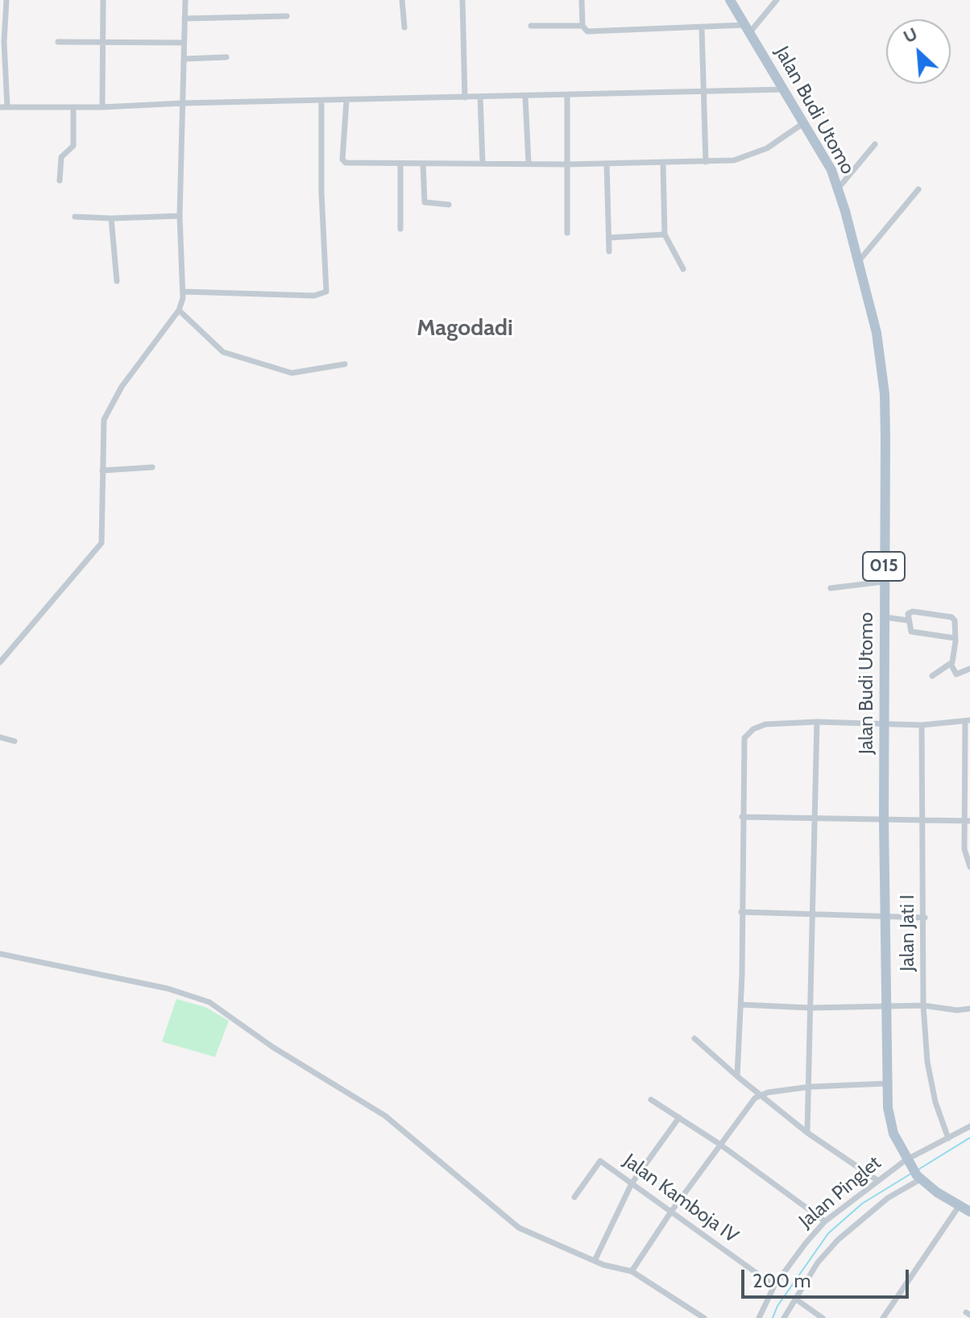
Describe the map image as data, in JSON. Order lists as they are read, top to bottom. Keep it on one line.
{"streets":{"main road":["Jalan Budi Utomo","015"],"street":["Jalan Jati I","Jalan Pinglet","Jalan Kamboja IV"]},"crossings":[["Jalan Budi Utomo","Jalan Pinglet"],["Jalan Jati I","Jalan Pinglet"],["Jalan Pinglet","Jalan Kamboja IV"]],"districts":["Magodadi"],"scale_bar":"200 m","north":"top left"}
